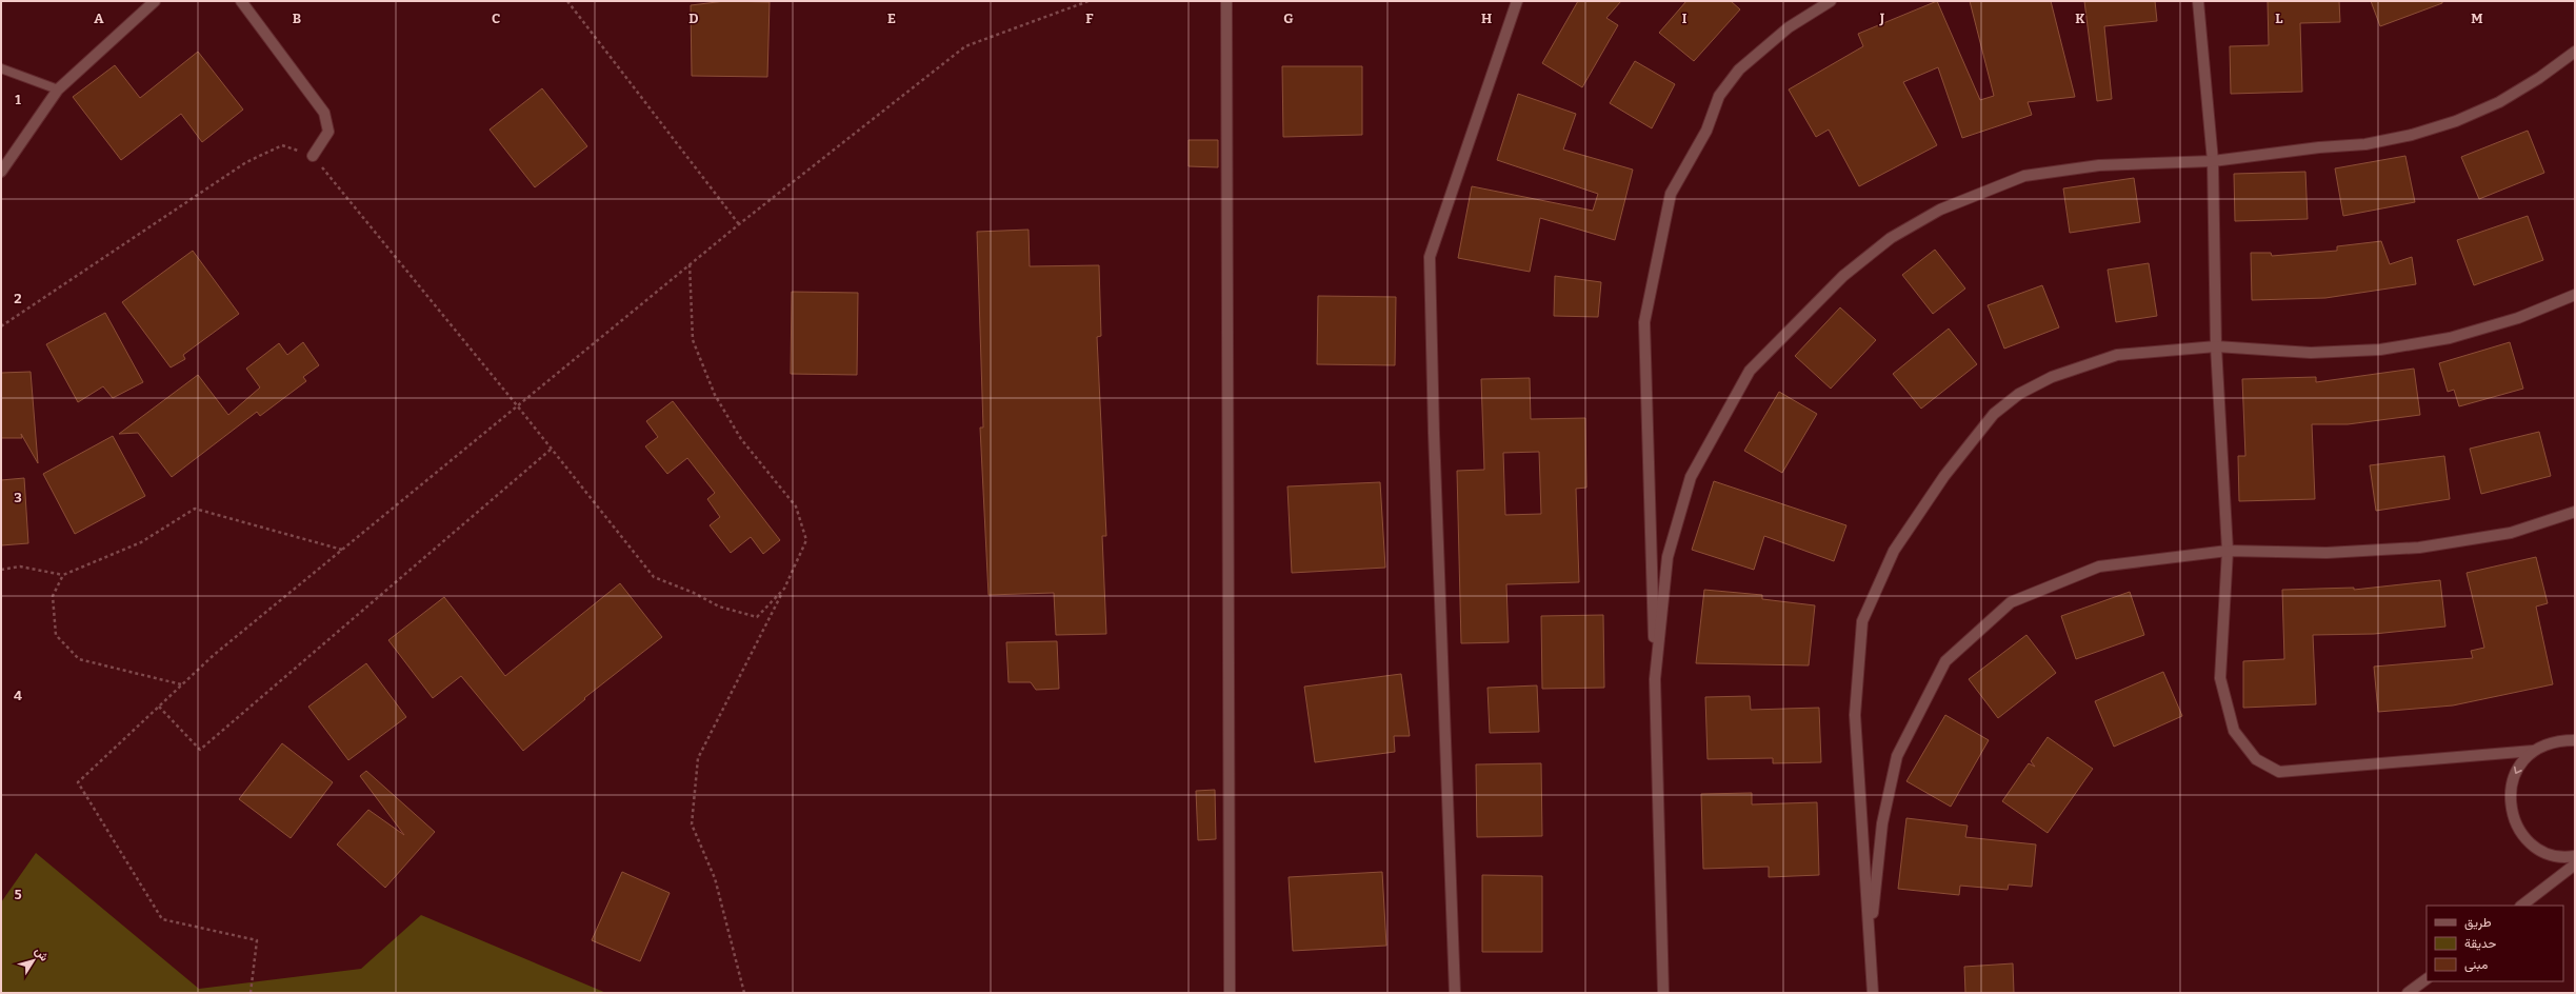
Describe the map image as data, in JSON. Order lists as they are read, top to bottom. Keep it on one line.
{"legend":["طريق","حديقة","مبنى"],"north":"top right","grid":{"columns":["A","B","C","D","E","F","G","H","I","J","K","L","M"],"rows":["1","2","3","4","5"]}}
